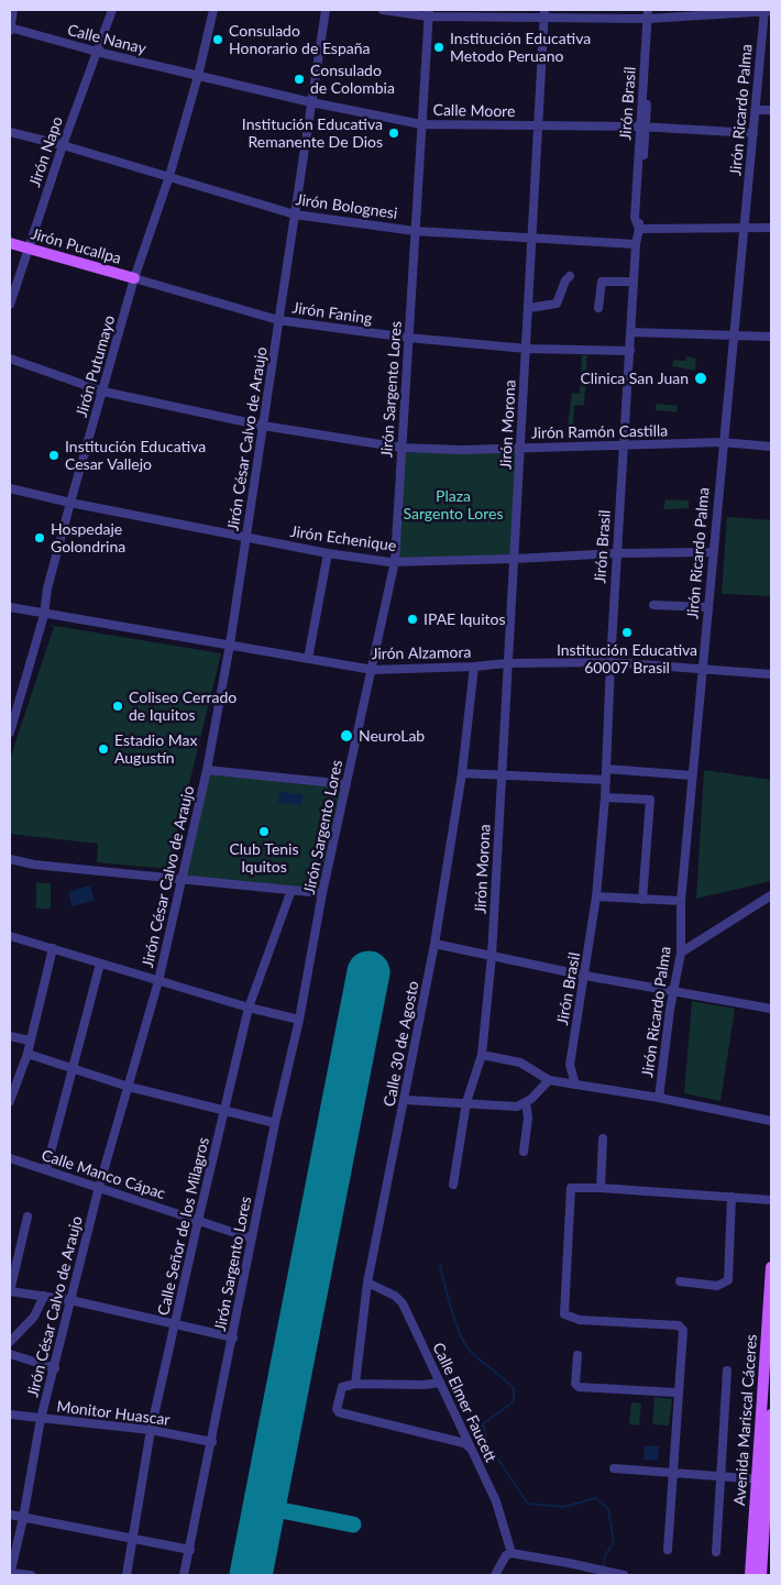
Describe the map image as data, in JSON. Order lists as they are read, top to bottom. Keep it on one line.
{"streets":{"main road":["Jirón Pucallpa","Avenida Mariscal Cáceres"],"street":["Calle Nanay","Jirón Brasil","Jirón Ricardo Palma","Calle Moore","Jirón Napo","Jirón Bolognesi","Jirón Faning","Jirón Putumayo","Jirón Sargento Lores","Jirón Morona","Jirón Ramón Castilla","Jirón César Calvo de Araujo","Jirón Echenique","Jirón Alzamora","Calle 30 de Agosto","Calle Manco Cápac","Calle Señor de los Milagros","Calle Elmer Faucett","Monitor Huascar"]},"crossings":[["Calle Nanay","Calle Moore"],["Calle Nanay","Jirón Napo"],["Calle Nanay","Jirón Putumayo"],["Jirón Brasil","Calle Moore"],["Jirón Brasil","Jirón Bolognesi"],["Jirón Brasil","Jirón Faning"],["Jirón Brasil","Jirón Ramón Castilla"],["Jirón Brasil","Jirón Echenique"],["Jirón Brasil","Jirón Alzamora"],["Jirón Ricardo Palma","Calle Moore"],["Jirón Ricardo Palma","Jirón Ramón Castilla"],["Jirón Ricardo Palma","Jirón Echenique"],["Jirón Ricardo Palma","Jirón Alzamora"],["Calle Moore","Jirón Putumayo"],["Calle Moore","Jirón Sargento Lores"],["Calle Moore","Jirón Morona"],["Calle Moore","Jirón César Calvo de Araujo"],["Jirón Napo","Jirón Bolognesi"],["Jirón Napo","Jirón Pucallpa"],["Jirón Bolognesi","Jirón Putumayo"],["Jirón Bolognesi","Jirón Sargento Lores"],["Jirón Bolognesi","Jirón Morona"],["Jirón Bolognesi","Jirón César Calvo de Araujo"],["Jirón Pucallpa","Jirón Faning"],["Jirón Pucallpa","Jirón Putumayo"],["Jirón Faning","Jirón Putumayo"],["Jirón Faning","Jirón Sargento Lores"],["Jirón Faning","Jirón Morona"],["Jirón Faning","Jirón César Calvo de Araujo"],["Jirón Putumayo","Jirón Ramón Castilla"],["Jirón Putumayo","Jirón Echenique"],["Jirón Putumayo","Jirón Alzamora"],["Jirón Sargento Lores","Jirón Ramón Castilla"],["Jirón Sargento Lores","Jirón Echenique"],["Jirón Sargento Lores","Jirón Alzamora"],["Jirón Sargento Lores","Calle Manco Cápac"],["Jirón Sargento Lores","Monitor Huascar"],["Jirón Morona","Jirón Ramón Castilla"],["Jirón Morona","Jirón Echenique"],["Jirón Morona","Jirón Alzamora"],["Jirón Ramón Castilla","Jirón César Calvo de Araujo"],["Jirón César Calvo de Araujo","Jirón Echenique"],["Jirón César Calvo de Araujo","Jirón Alzamora"],["Jirón César Calvo de Araujo","Calle Manco Cápac"],["Jirón César Calvo de Araujo","Monitor Huascar"],["Jirón Alzamora","Calle 30 de Agosto"],["Calle 30 de Agosto","Calle Elmer Faucett"],["Calle Manco Cápac","Calle Señor de los Milagros"],["Calle Señor de los Milagros","Monitor Huascar"]],"parks":["Plaza Sargento Lores"],"places":["Consulado Honorario de España","Institución Educativa Metodo Peruano","Consulado de Colombia","Institución Educativa Remanente De Dios","Clinica San Juan","Institución Educativa Cesar Vallejo","Hospedaje Golondrina","IPAE Iquitos","Institución Educativa 60007 Brasil","Coliseo Cerrado de Iquitos","NeuroLab","Estadio Max Augustín","Club Tenis Iquitos"]}
